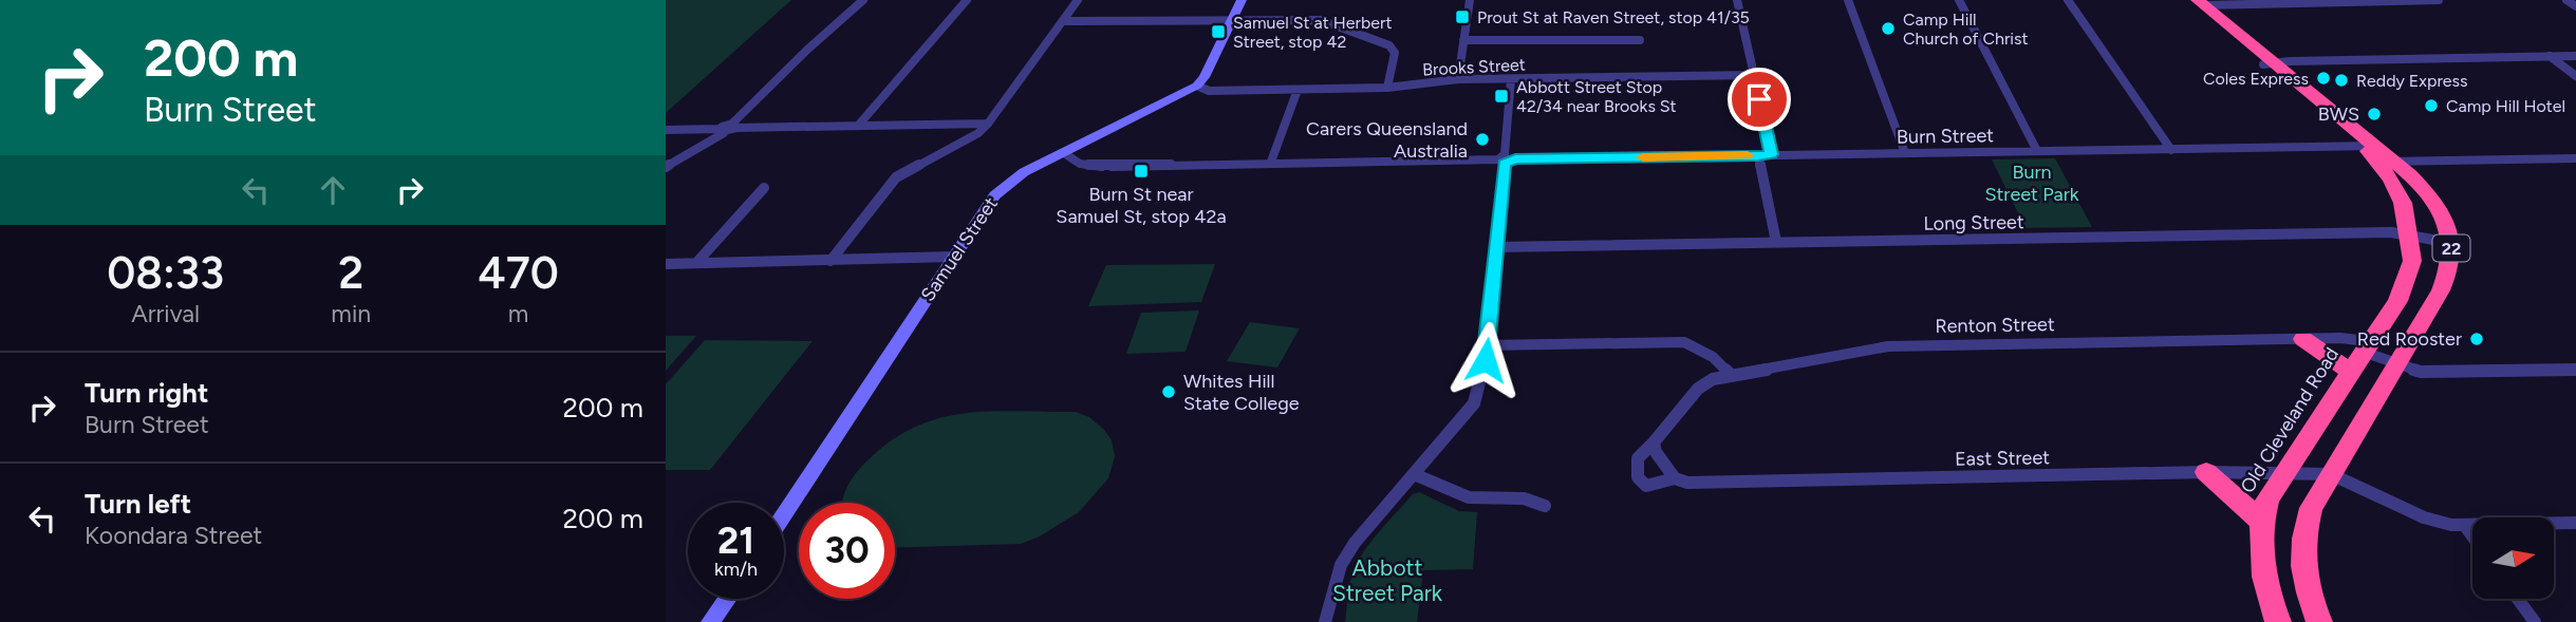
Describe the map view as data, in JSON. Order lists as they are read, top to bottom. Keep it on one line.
{"streets":{"highway":["22","Old Cleveland Road"],"street":["Brooks Street","Burn Street","Long Street","Samuel Street","Renton Street","East Street"]},"crossings":[["Brooks Street","Samuel Street"],["Burn Street","Samuel Street"],["Burn Street","Old Cleveland Road"],["Long Street","Old Cleveland Road"],["Renton Street","Old Cleveland Road"],["Renton Street","East Street"],["Old Cleveland Road","East Street"]],"parks":["Burn Street Park","Abbott Street Park"],"places":{"transit":["Prout St at Raven Street, stop 41/35","Samuel St at Herbert Street, stop 42","Abbott Street Stop 42/34 near Brooks St","Burn St near Samuel St, stop 42a"],"other":["Camp Hill Church of Christ","Coles Express","Reddy Express","Camp Hill Hotel","BWS","Carers Queensland Australia","Red Rooster","Whites Hill State College"]},"north":"right","page":{"turn":["200 m","Burn Street"],"eta":["08:33","Arrival","2","min","470","m"],"list":[{"name":"Turn right","note":"Burn Street","value":"200 m"},{"name":"Turn left","note":"Koondara Street","value":"200 m"}],"speed":"21 km/h","limit":"30"}}
